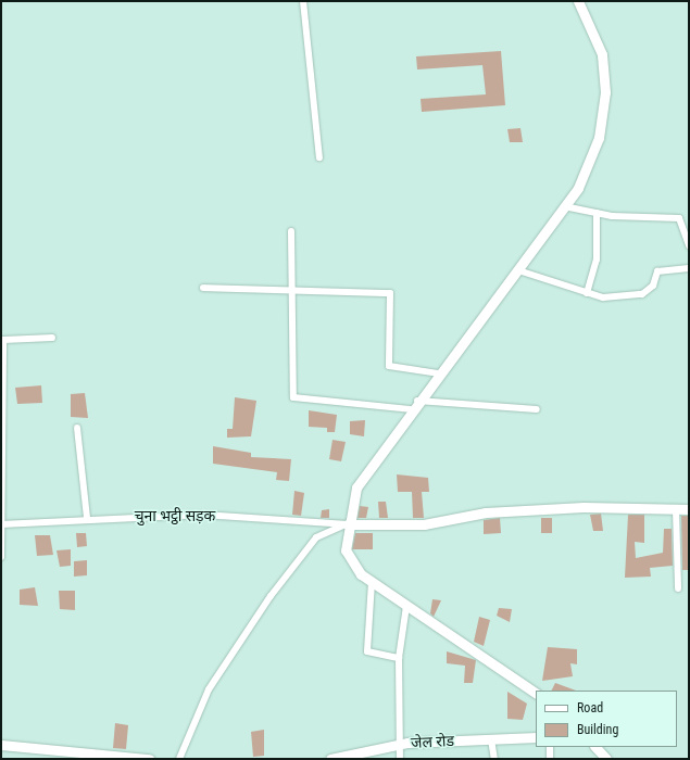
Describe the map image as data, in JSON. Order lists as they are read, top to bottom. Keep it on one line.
{"streets":{"street":["चुना भट्ठी सड़क","जेल रोड"]},"legend":["Road","Building"]}
